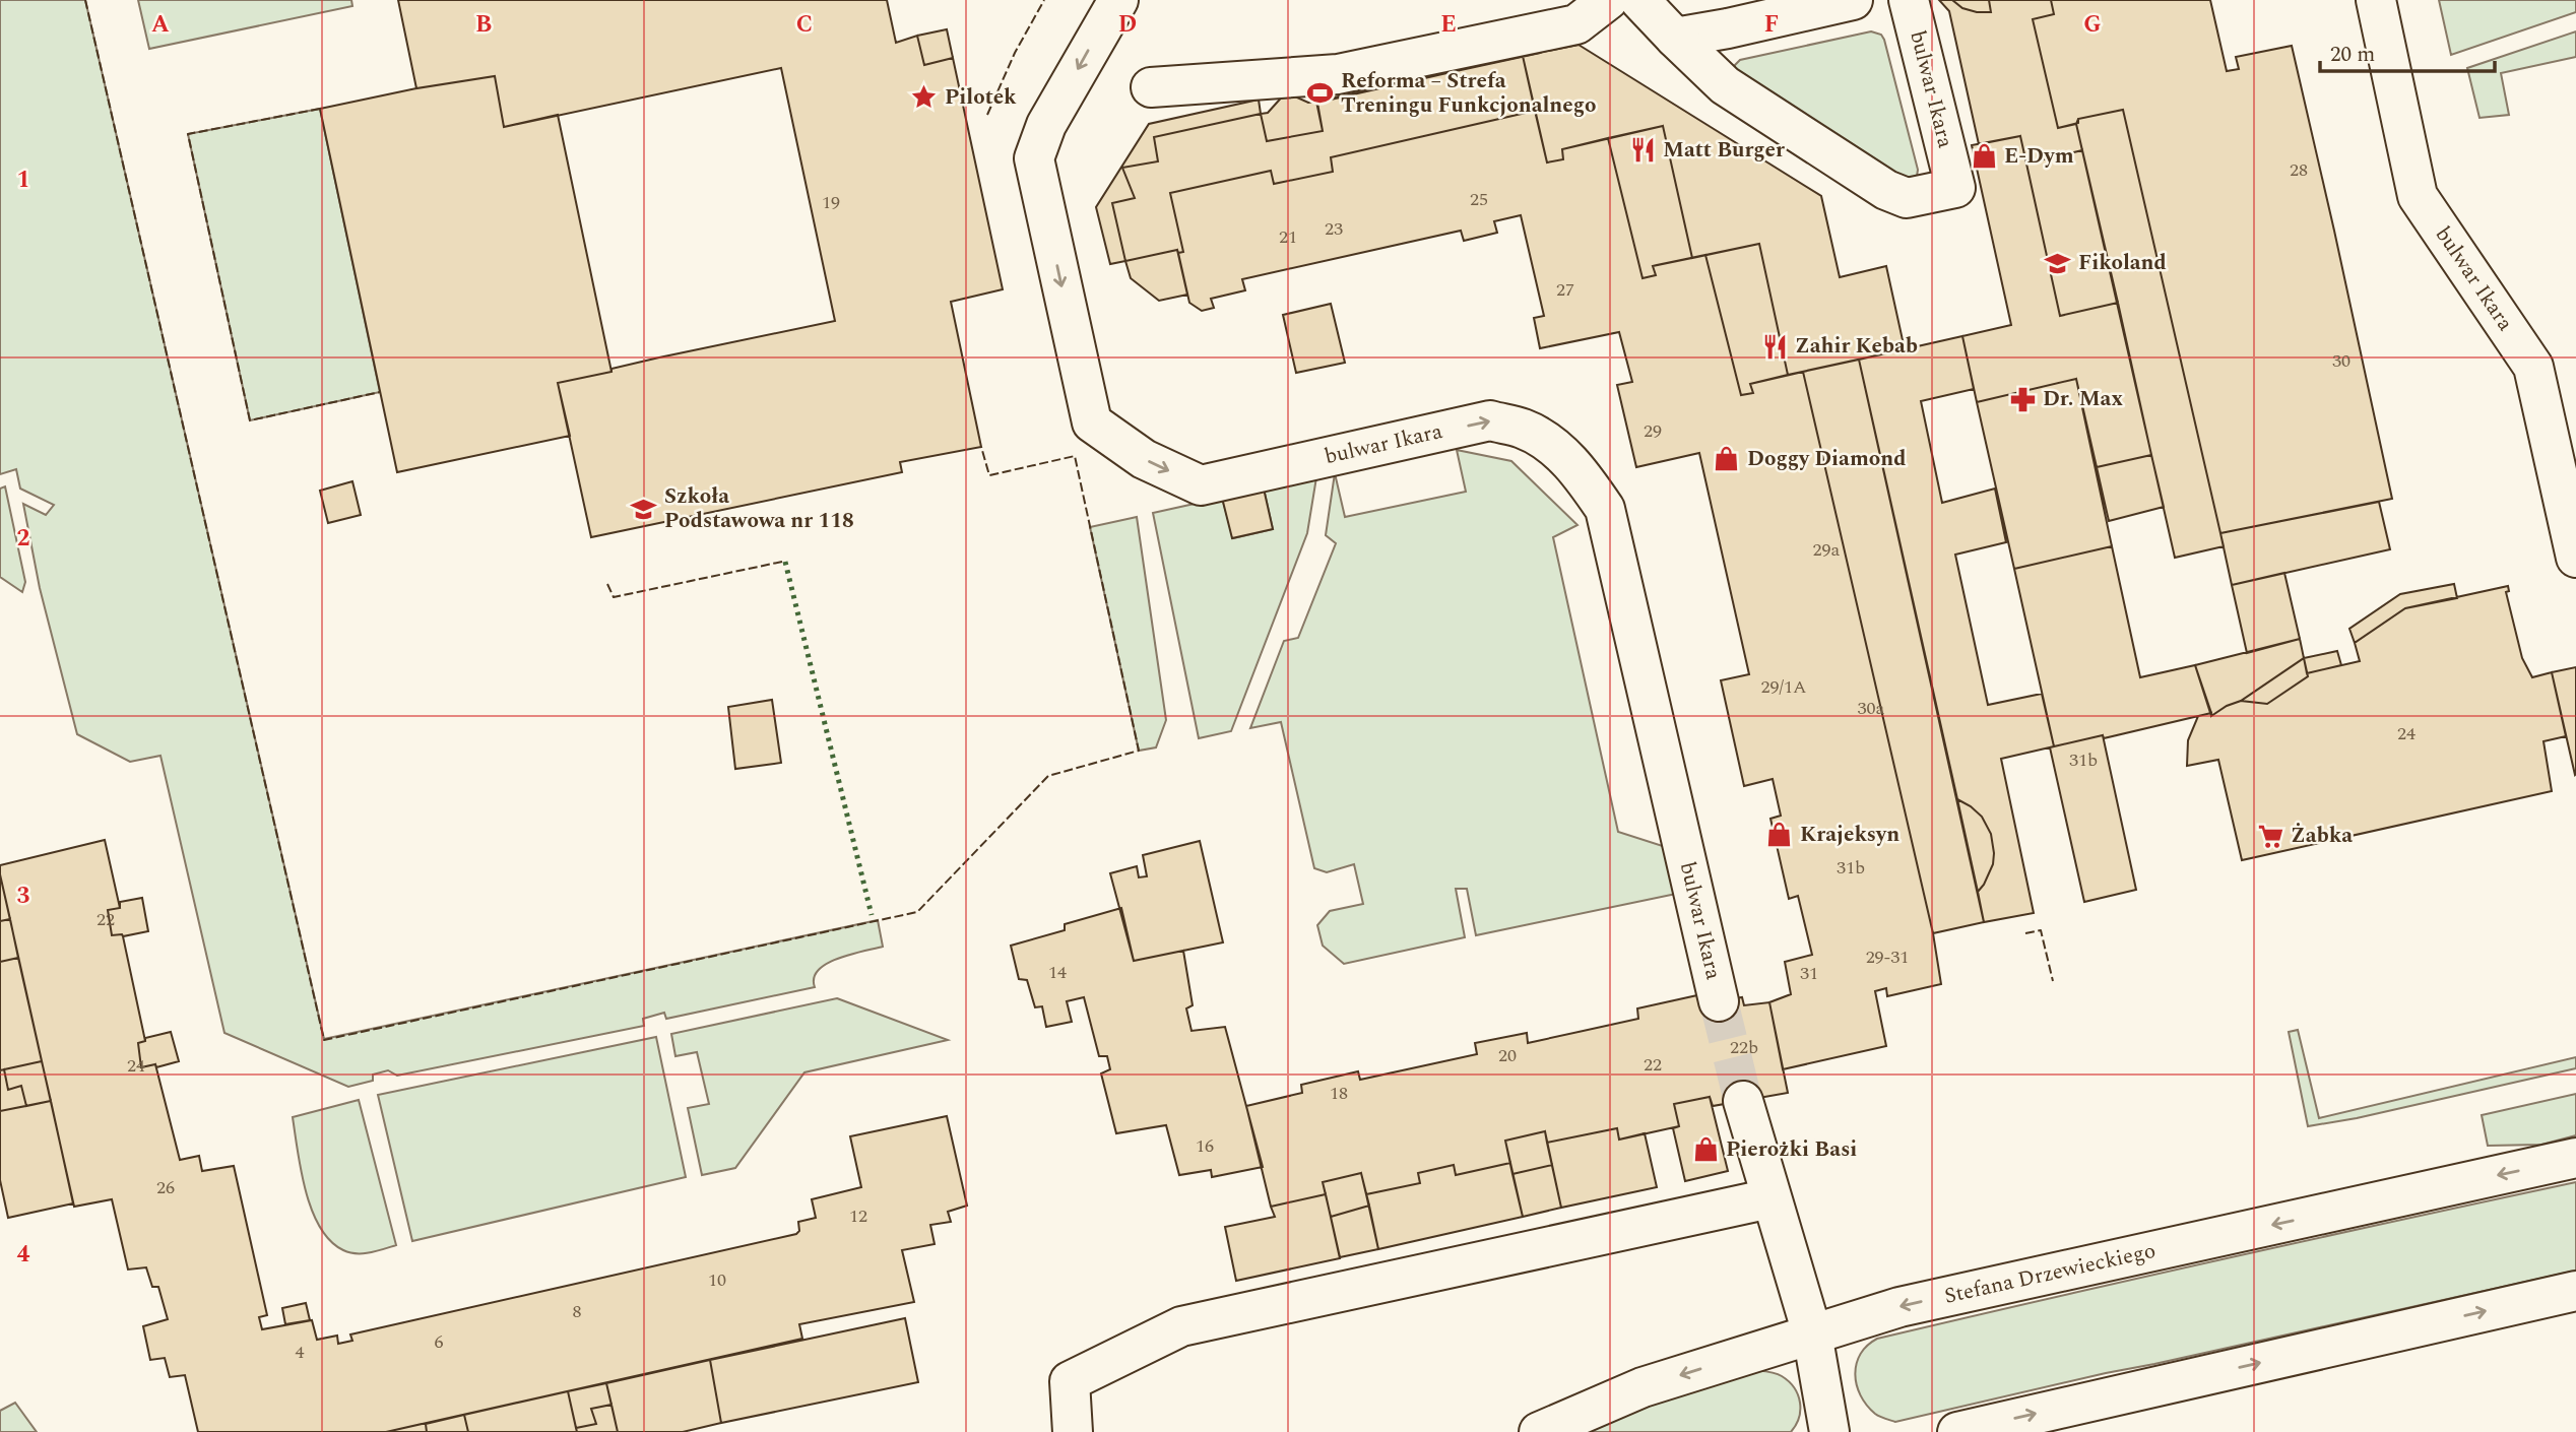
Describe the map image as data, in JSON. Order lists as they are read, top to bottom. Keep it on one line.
{"streets":{"street":["bulwar Ikara","Stefana Drzewieckiego"]},"places":{"sports":["Reforma – Strefa Treningu Funkcjonalnego"],"place":["Pilotek"],"restaurant":["Matt Burger","Zahir Kebab"],"shop":["E-Dym","Doggy Diamond","Krajeksyn","Pierożki Basi"],"school or university":["Fikoland","Szkoła Podstawowa nr 118"],"pharmacy":["Dr. Max"],"supermarket":["Żabka"]},"house_numbers":["28","25","19","23","21","27","30","29","29a","29/1A","30a","24","31b","31b","22","29-31","14","31","22b","20","22","24","18","16","26","12","10","8","6","4"],"scale_bar":"20 m","grid":{"columns":["A","B","C","D","E","F","G"],"rows":["1","2","3","4"]}}
